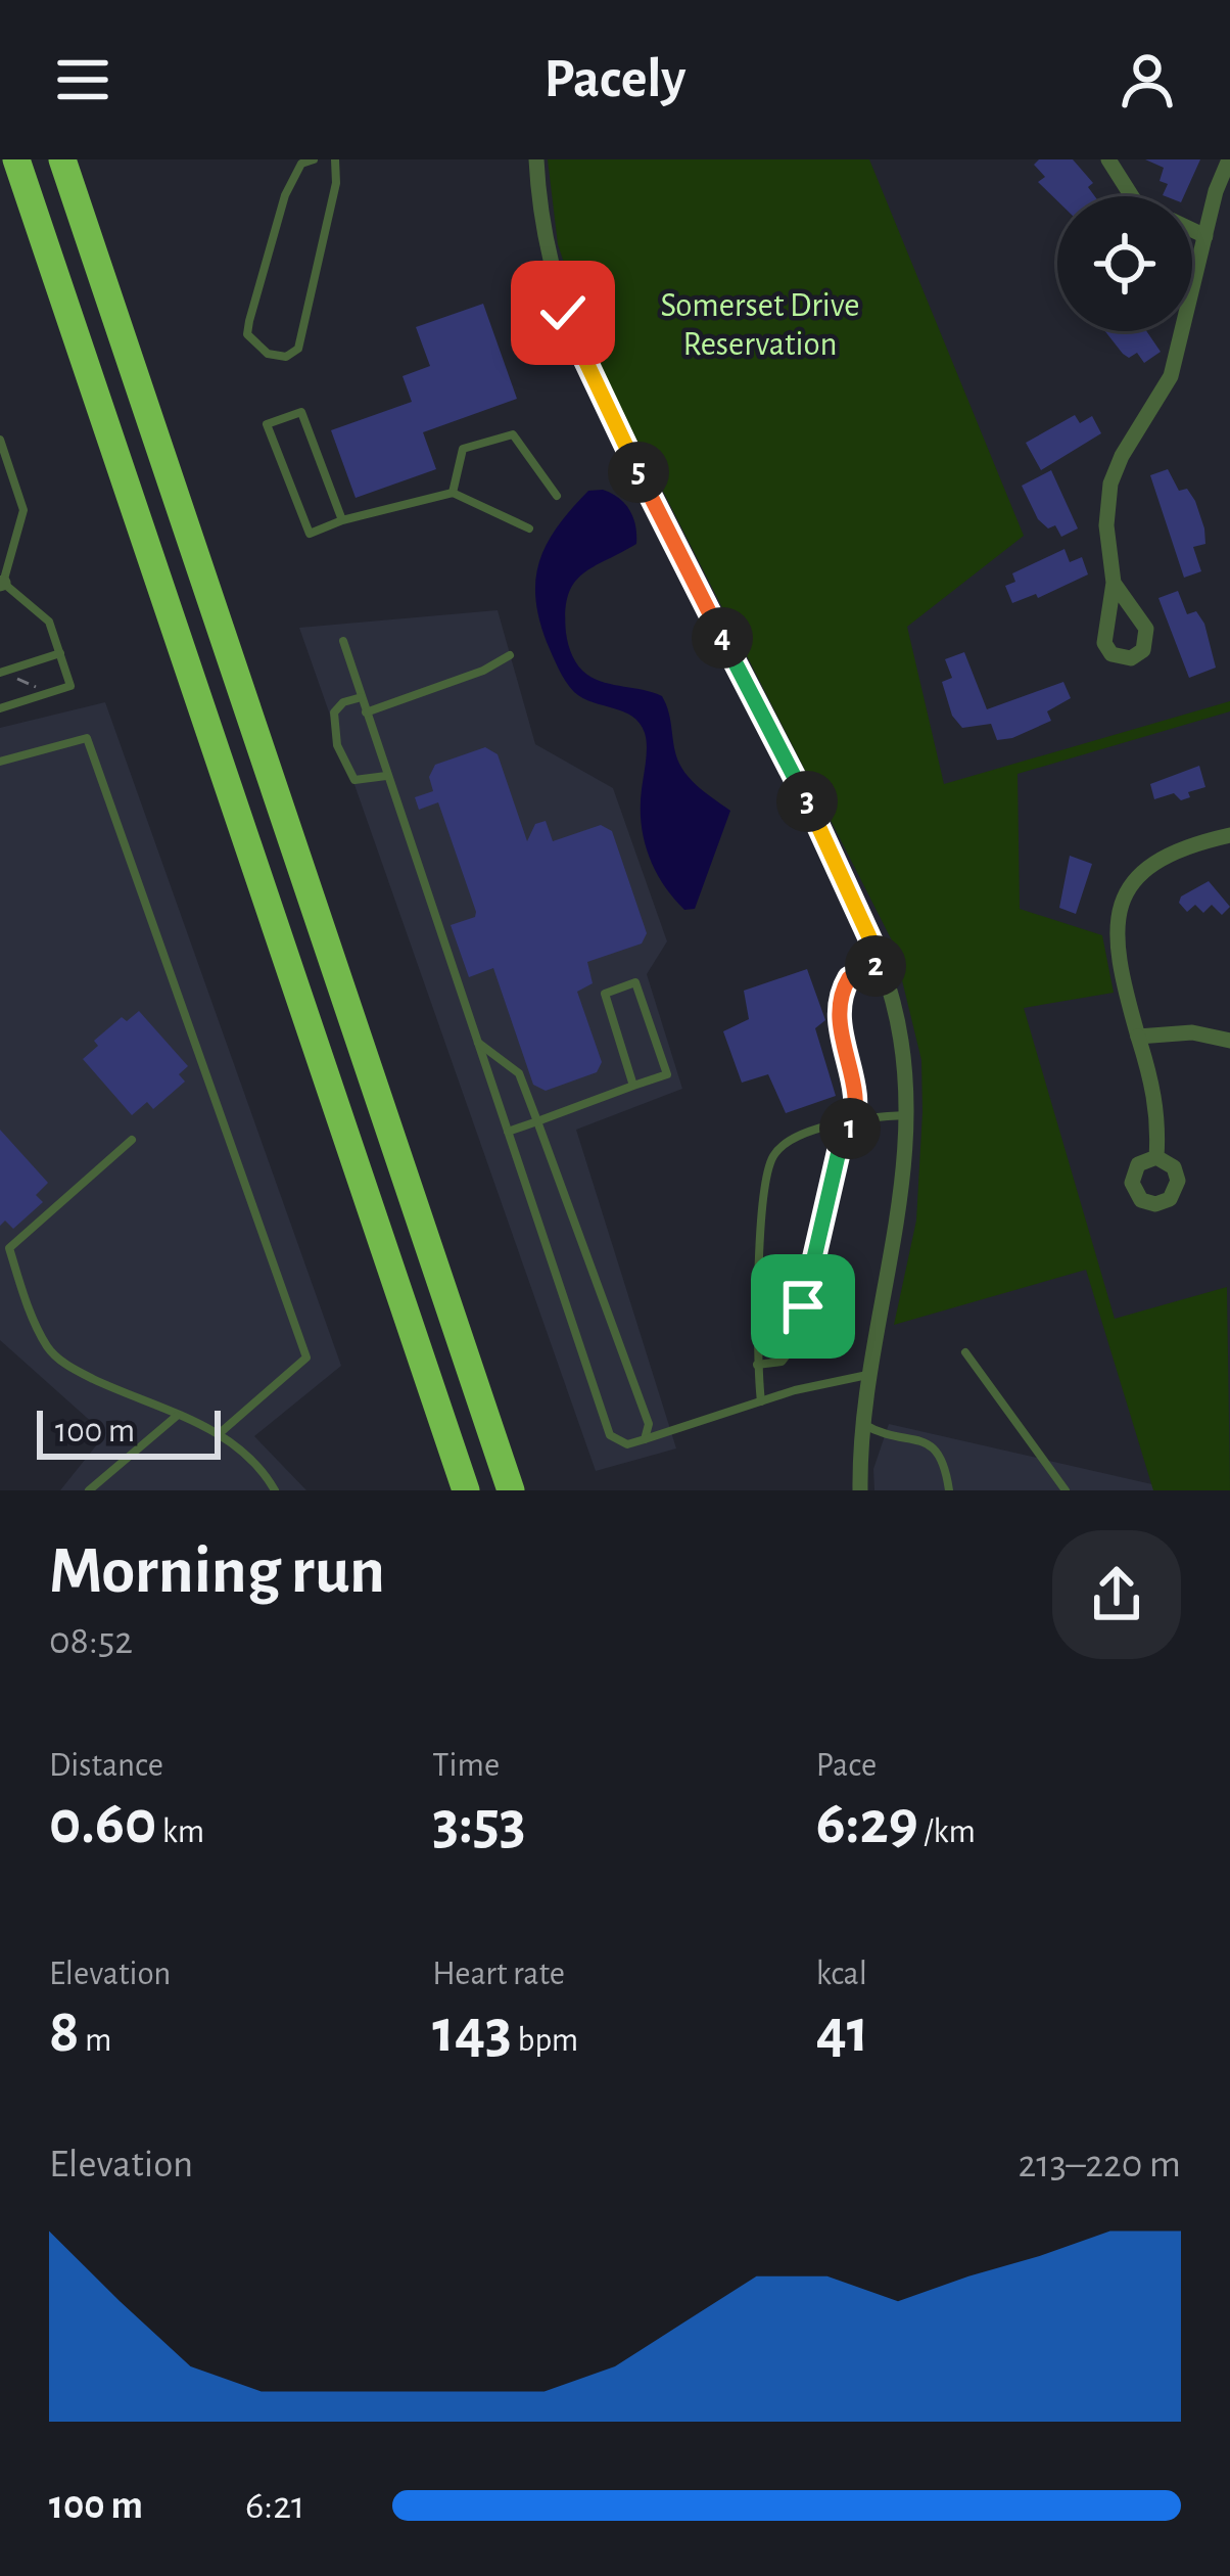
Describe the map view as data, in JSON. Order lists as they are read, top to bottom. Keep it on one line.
{"parks":["Somerset Drive Reservation"],"scale_bar":"100 m","page":{"header":"Pacely","pins":["5","4","3","2","1"],"scale":"100 m","heading":["Morning run","08:52"],"stats":[["Distance","0.60 km"],["Time","3:53"],["Pace","6:29 /km"],["Elevation","8 m"],["Heart rate","143 bpm"],["kcal","41"]],"chart":["Elevation","213–220 m"],"list":[{"name":"100 m","note":"6:21"}]}}
